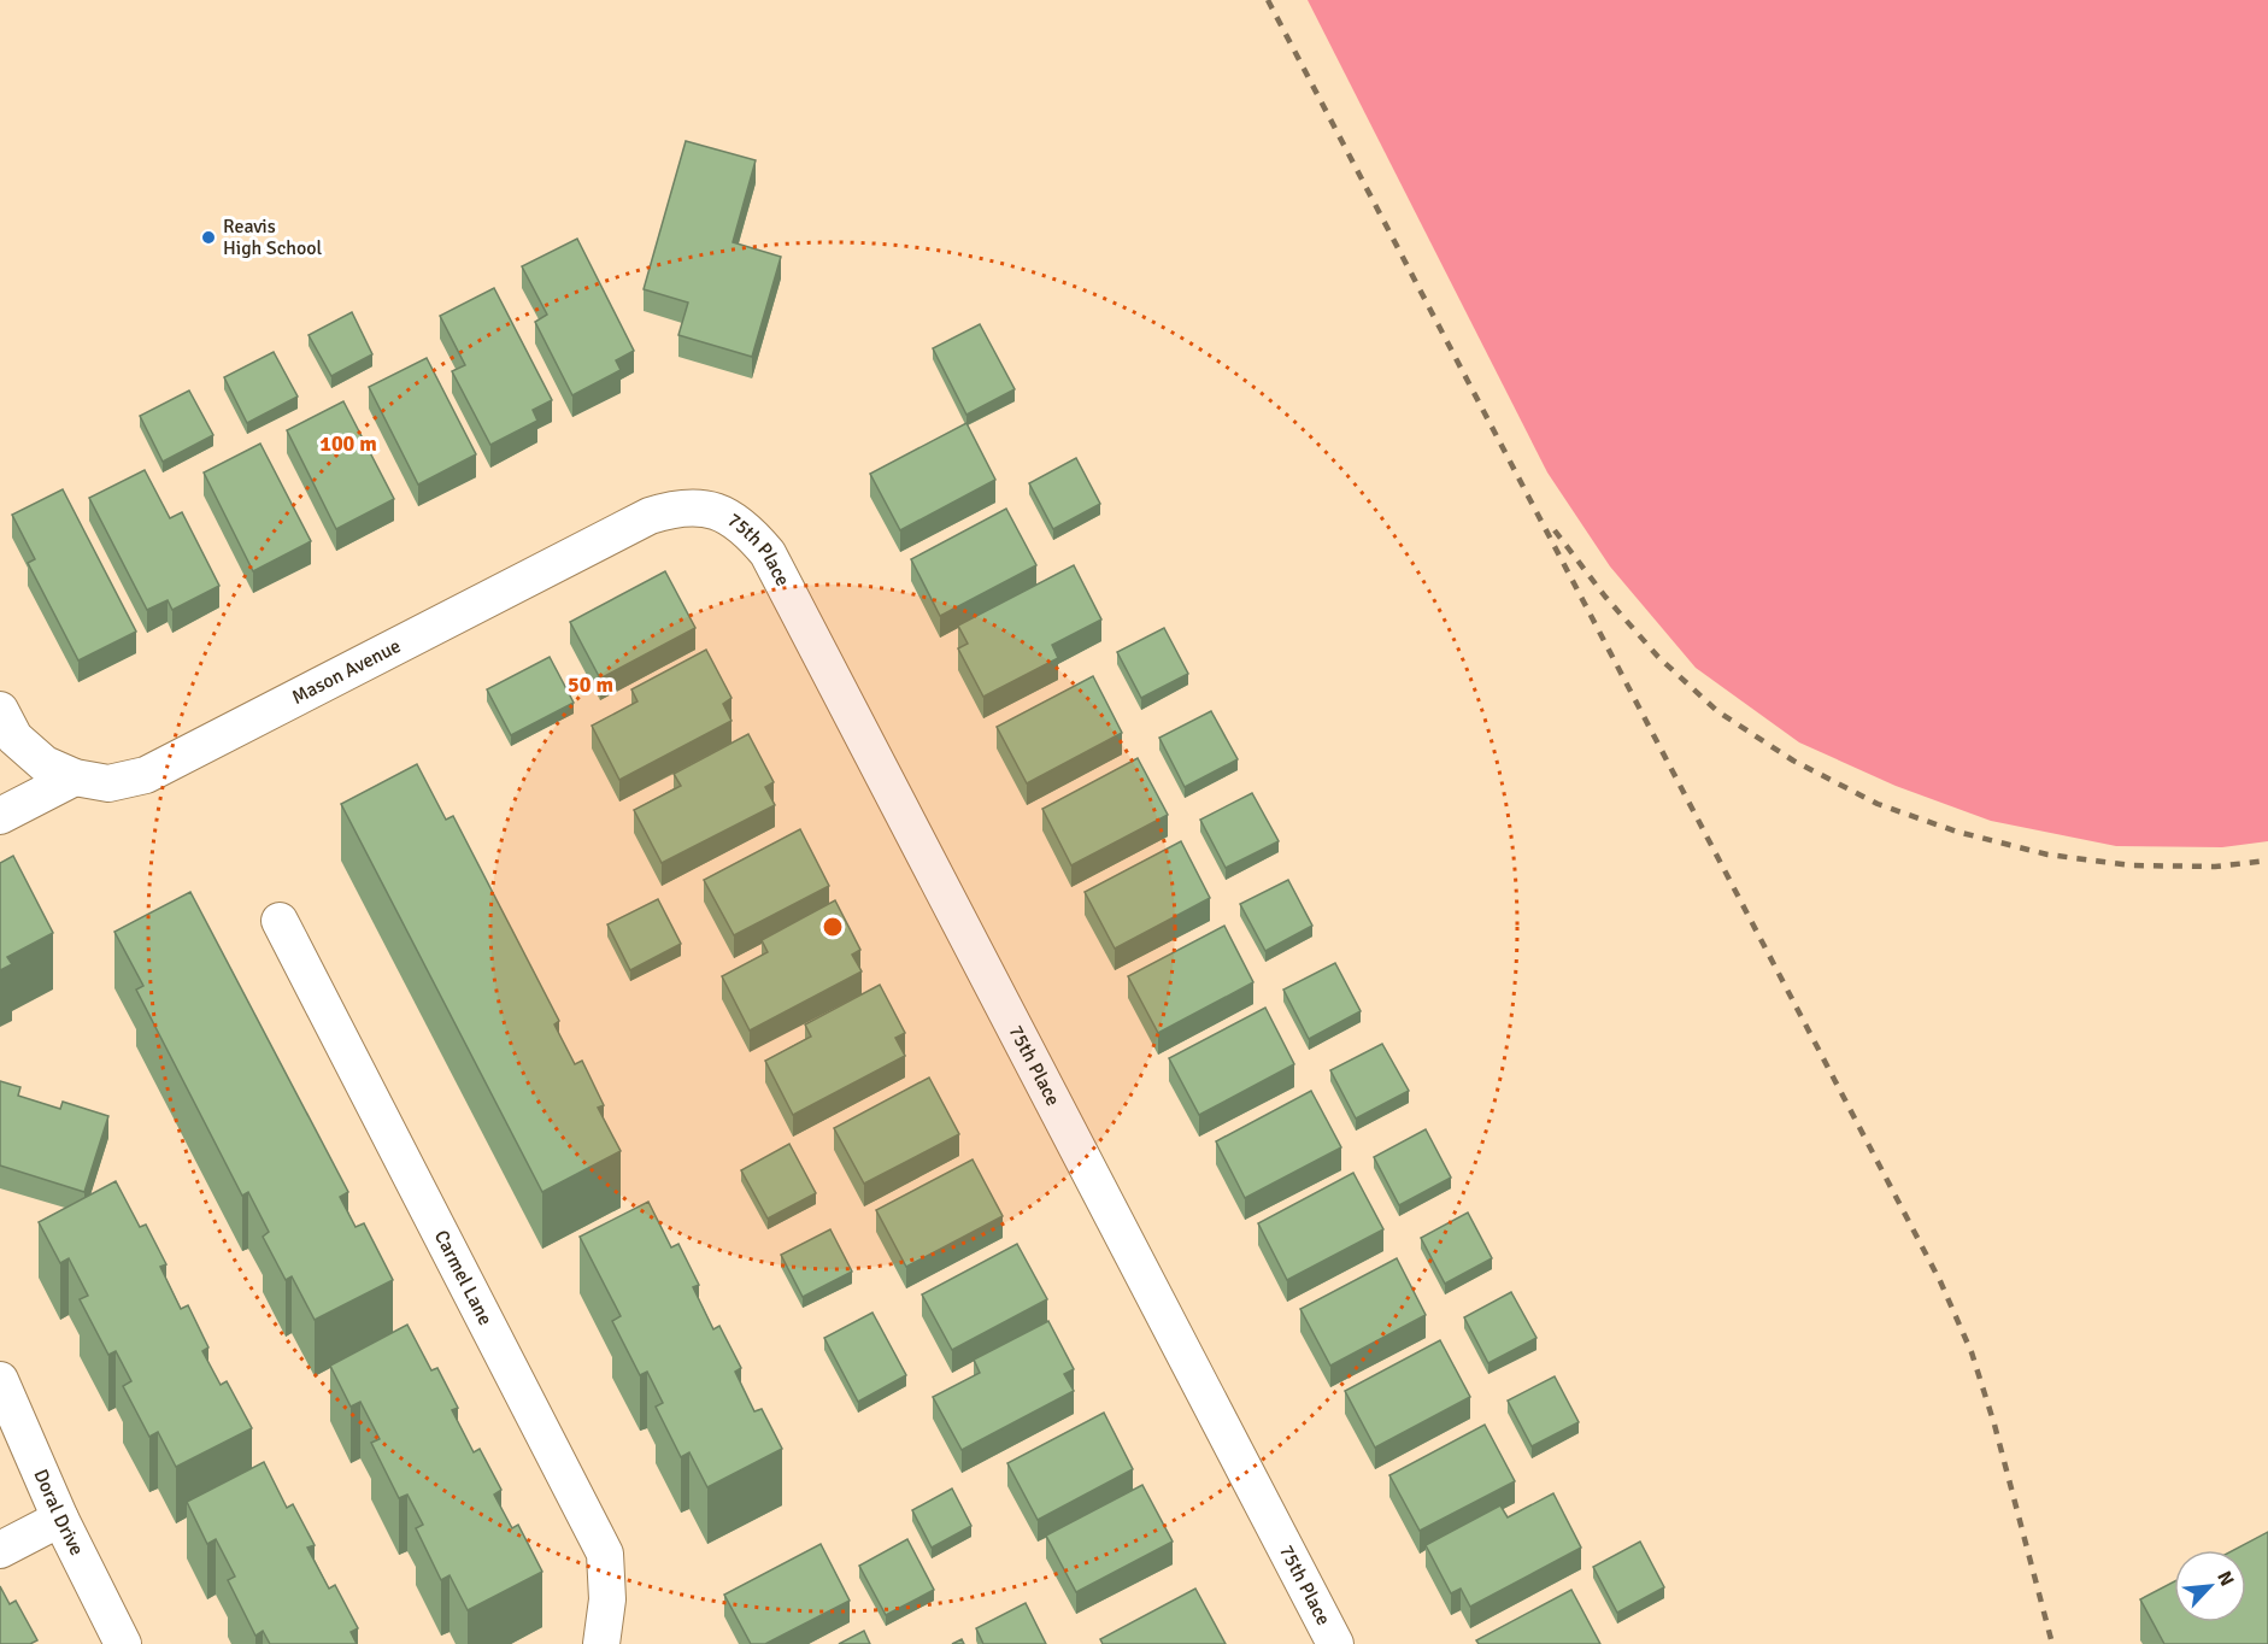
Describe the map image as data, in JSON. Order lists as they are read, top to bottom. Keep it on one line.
{"streets":{"street":["75th Place","Mason Avenue","Carmel Lane","Doral Drive"]},"crossings":[["75th Place","Mason Avenue"]],"places":["Reavis High School"],"north":"top right","rings":["100 m","50 m"]}
